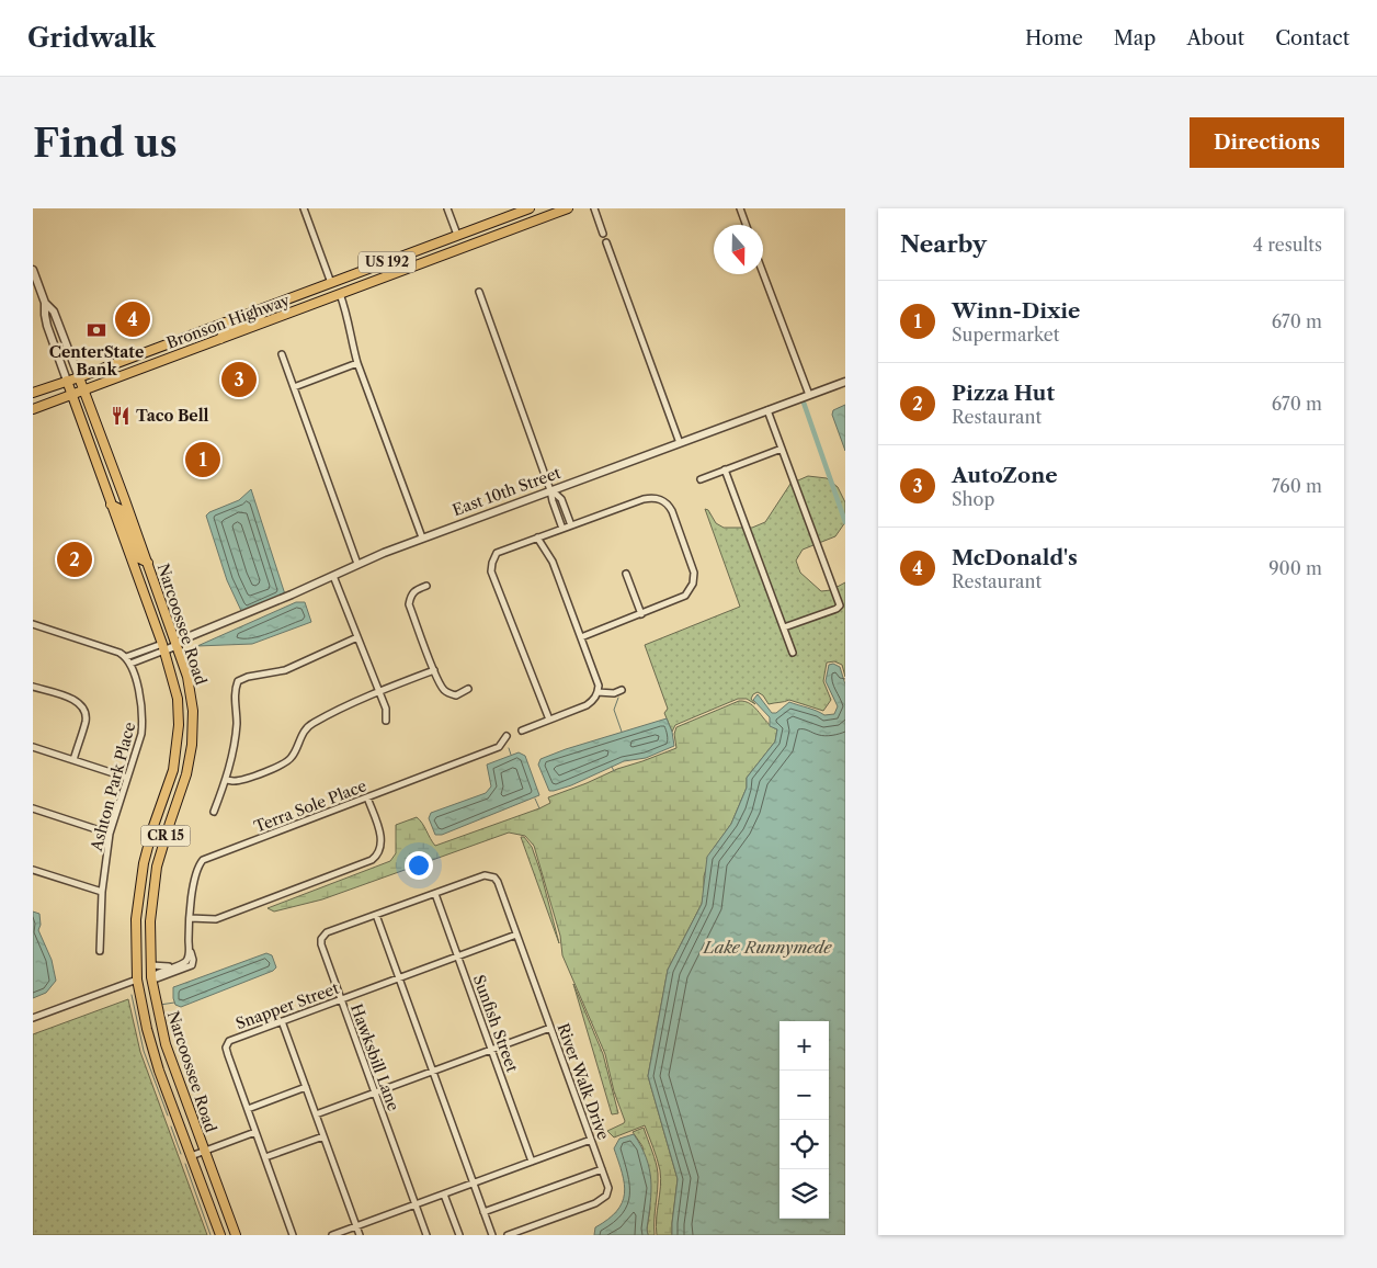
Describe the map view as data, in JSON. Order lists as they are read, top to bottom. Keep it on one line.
{"streets":{"main road":["US 192","Bronson Highway","Narcoossee Road","CR 15"],"street":["East 10th Street","Ashton Park Place","Terra Sole Place","Snapper Street","Sunfish Street","Hawksbill Lane","River Walk Drive"]},"crossings":[["US 192","Bronson Highway"],["US 192","Narcoossee Road"],["Bronson Highway","Narcoossee Road"],["East 10th Street","Narcoossee Road"],["Narcoossee Road","Terra Sole Place"],["Snapper Street","Sunfish Street"],["Snapper Street","Hawksbill Lane"],["Snapper Street","River Walk Drive"],["Sunfish Street","Hawksbill Lane"],["Hawksbill Lane","River Walk Drive"]],"water":["Lake Runnymede"],"places":{"bank":["CenterState Bank"],"restaurant":["Taco Bell"]},"north":"bottom","page":{"header":"Gridwalk","nav":["Home","Map","About","Contact"],"buttons":"Directions","title":"Find us","heading":["Nearby","4 results"],"list":[{"mark":"1","name":"Winn-Dixie","note":"Supermarket","value":"670 m"},{"mark":"2","name":"Pizza Hut","note":"Restaurant","value":"670 m"},{"mark":"3","name":"AutoZone","note":"Shop","value":"760 m"},{"mark":"4","name":"McDonald's","note":"Restaurant","value":"900 m"}],"pins":["4","3","1","2"],"map_buttons":["+","−"]}}
